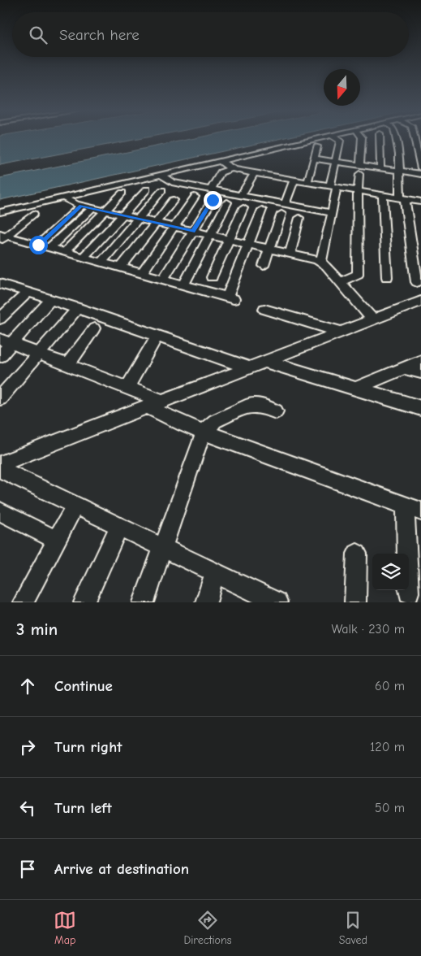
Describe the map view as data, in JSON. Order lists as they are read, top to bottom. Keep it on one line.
{"north":"bottom","page":{"search":"Search here","heading":["3 min","Walk · 230 m"],"list":[["Continue","60 m"],["Turn right","120 m"],["Turn left","50 m"],"Arrive at destination"],"nav":["Map","Directions","Saved"]}}
